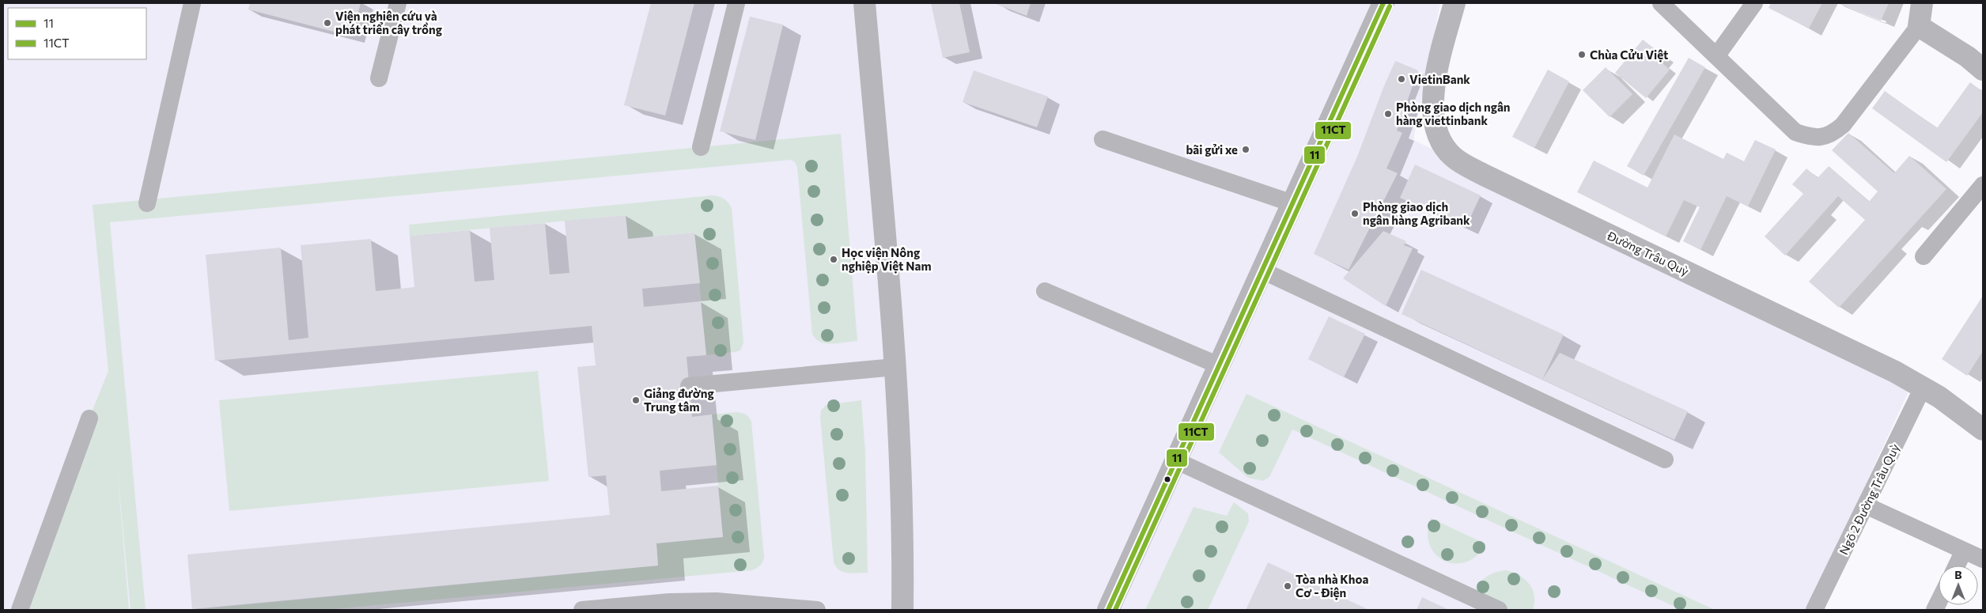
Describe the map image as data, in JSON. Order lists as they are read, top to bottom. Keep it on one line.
{"streets":{"street":["Đường Trâu Quỳ"],"lane":["Ngõ 2 Đường Trâu Quỳ"]},"crossings":[["Đường Trâu Quỳ","Ngõ 2 Đường Trâu Quỳ"]],"places":["Viện nghiên cứu và phát triển cây trồng","Chùa Cửu Việt","VietinBank","Phòng giao dịch ngân hàng viettinbank","bãi gửi xe","Phòng giao dịch ngân hàng Agribank","Học viện Nông nghiệp Việt Nam","Giảng đường Trung tâm","Tòa nhà Khoa Cơ - Điện"],"lines":["transit line 11","transit line 11CT"],"legend":["11","11CT"],"north":"top"}
